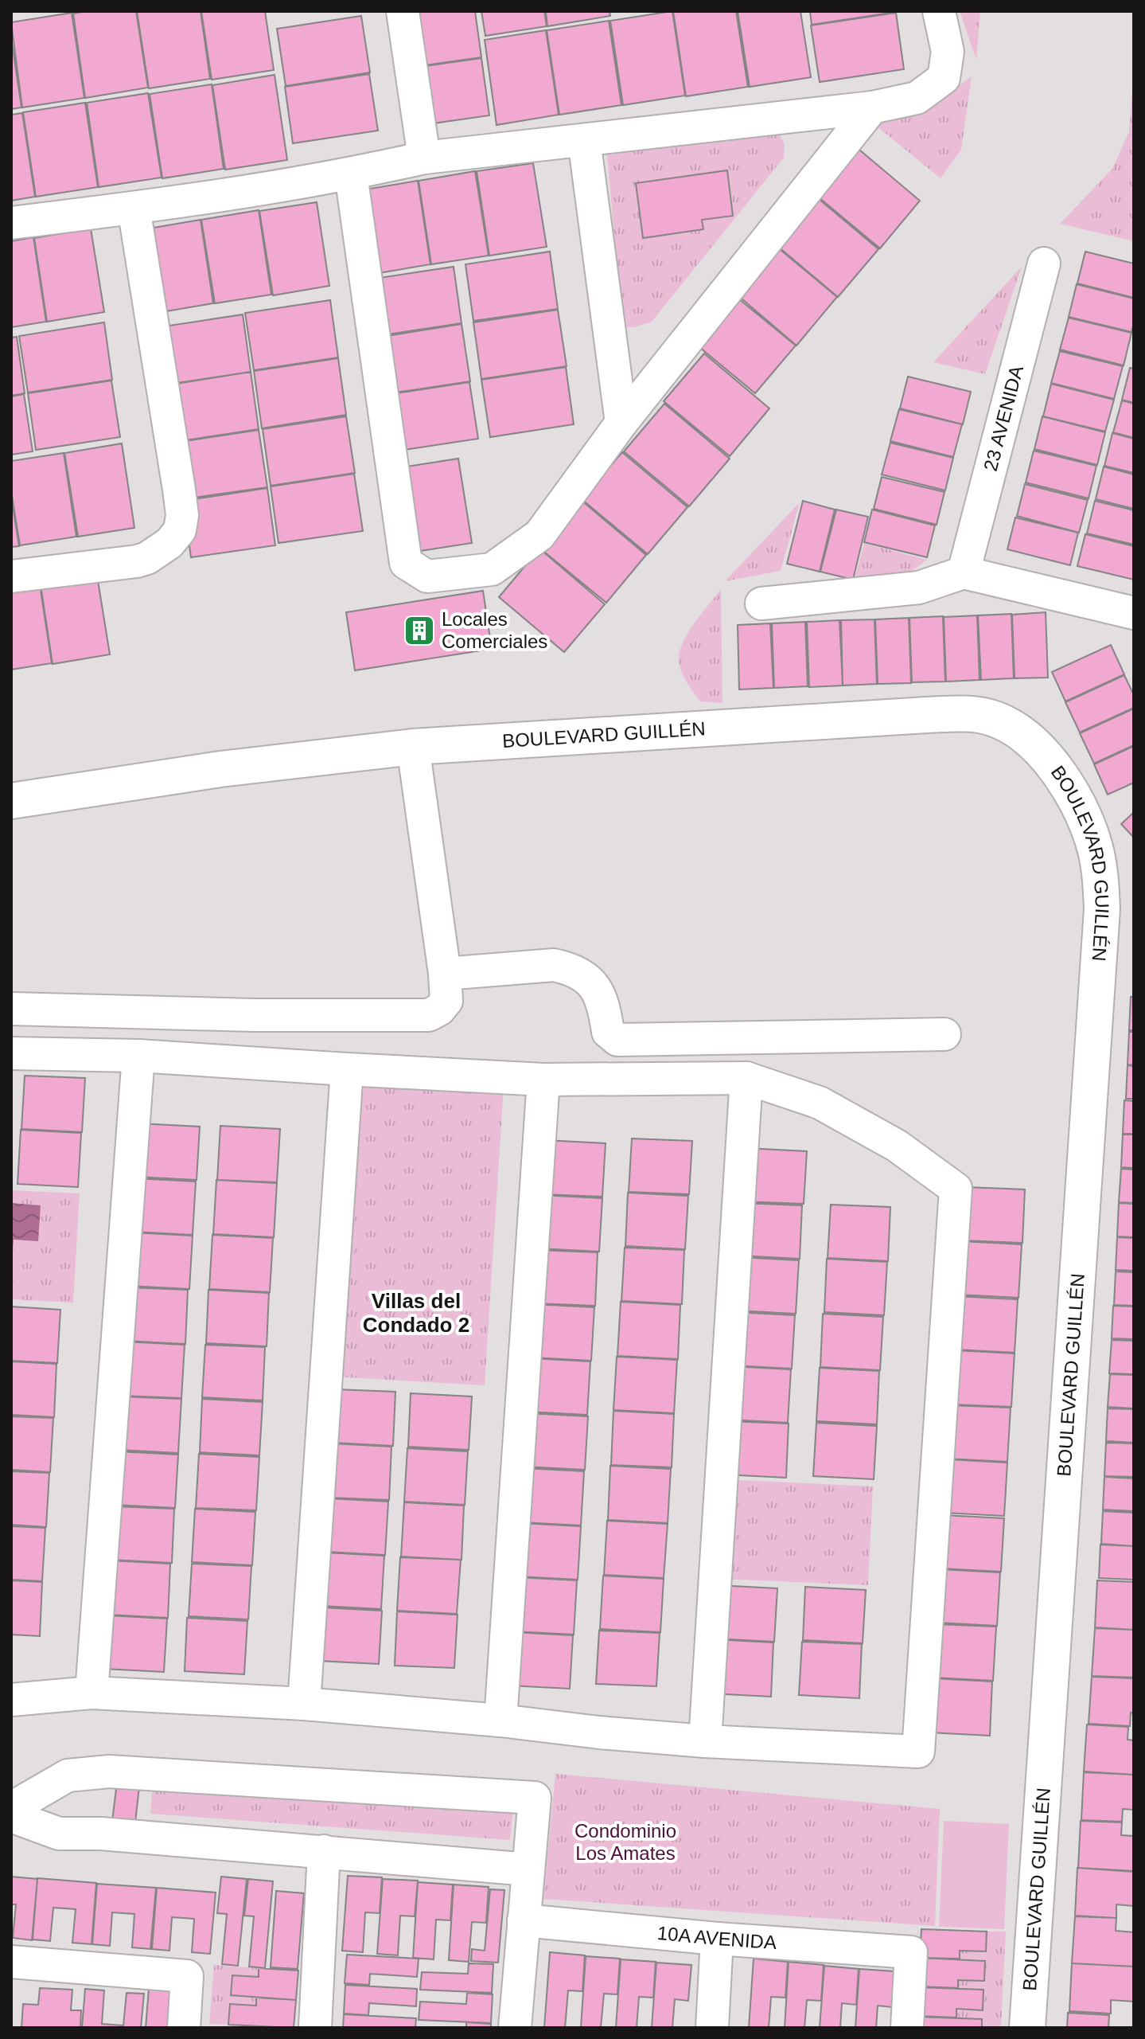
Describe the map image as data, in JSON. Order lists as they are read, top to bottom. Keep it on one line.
{"streets":{"main road":["BOULEVARD GUILLÉN"],"street":["23 AVENIDA","10A AVENIDA"]},"districts":["Villas del Condado 2"],"parks":["Condominio Los Amates"],"places":{"building":["Locales Comerciales"]}}
